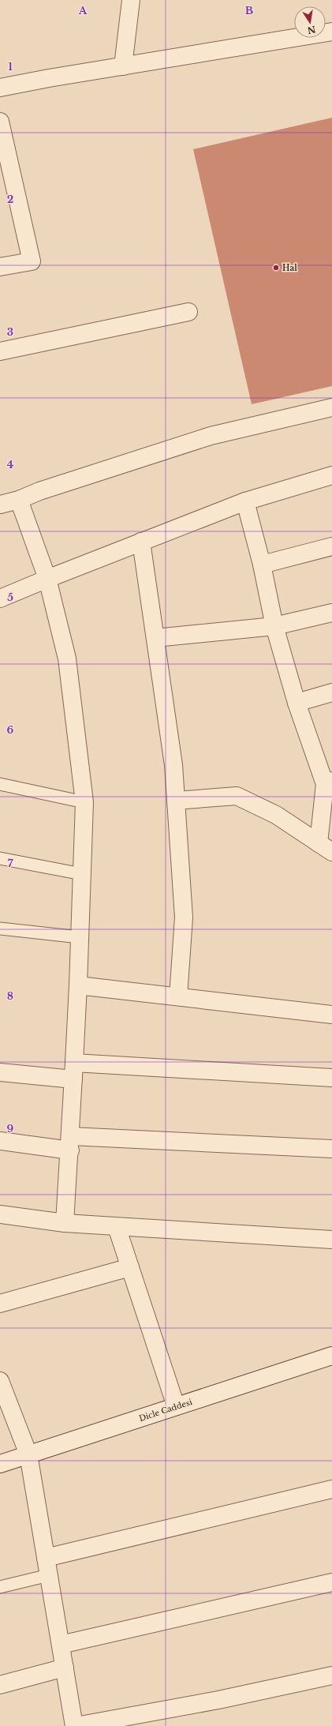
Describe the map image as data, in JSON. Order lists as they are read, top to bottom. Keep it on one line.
{"streets":{"street":["Dicle Caddesi"]},"places":["Hal"],"north":"bottom","grid":{"columns":["A","B"],"rows":["1","2","3","4","5","6","7","8","9"]}}
